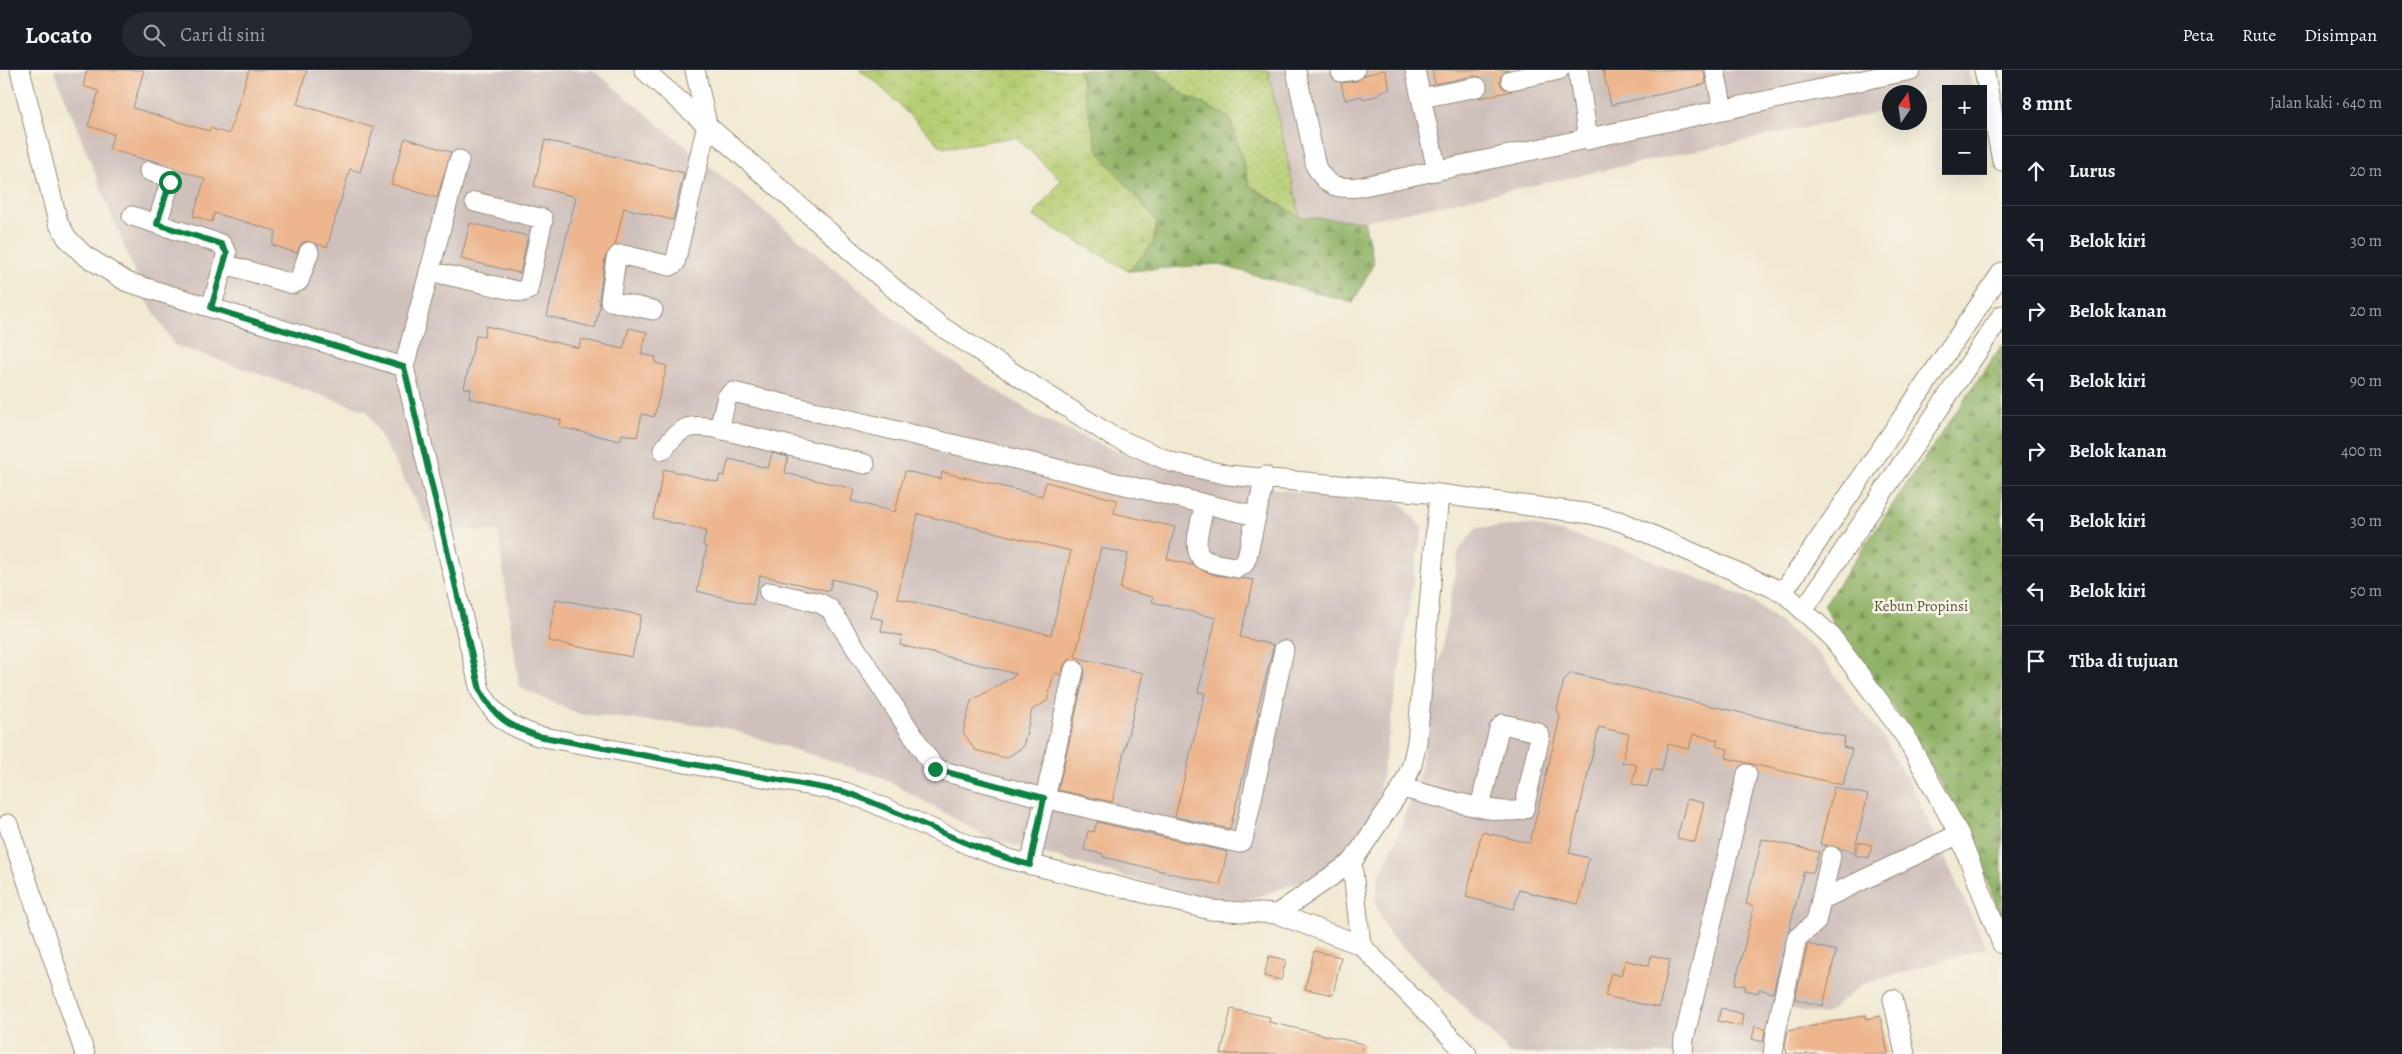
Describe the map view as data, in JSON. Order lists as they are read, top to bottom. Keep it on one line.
{"parks":["Kebun Propinsi"],"north":"top","page":{"header":"Locato","search":"Cari di sini","nav":["Peta","Rute","Disimpan"],"heading":["8 mnt","Jalan kaki · 640 m"],"map_buttons":["+","−"],"list":[["Lurus","20 m"],["Belok kiri","30 m"],["Belok kanan","20 m"],["Belok kiri","90 m"],["Belok kanan","400 m"],["Belok kiri","30 m"],["Belok kiri","50 m"],"Tiba di tujuan"]}}
